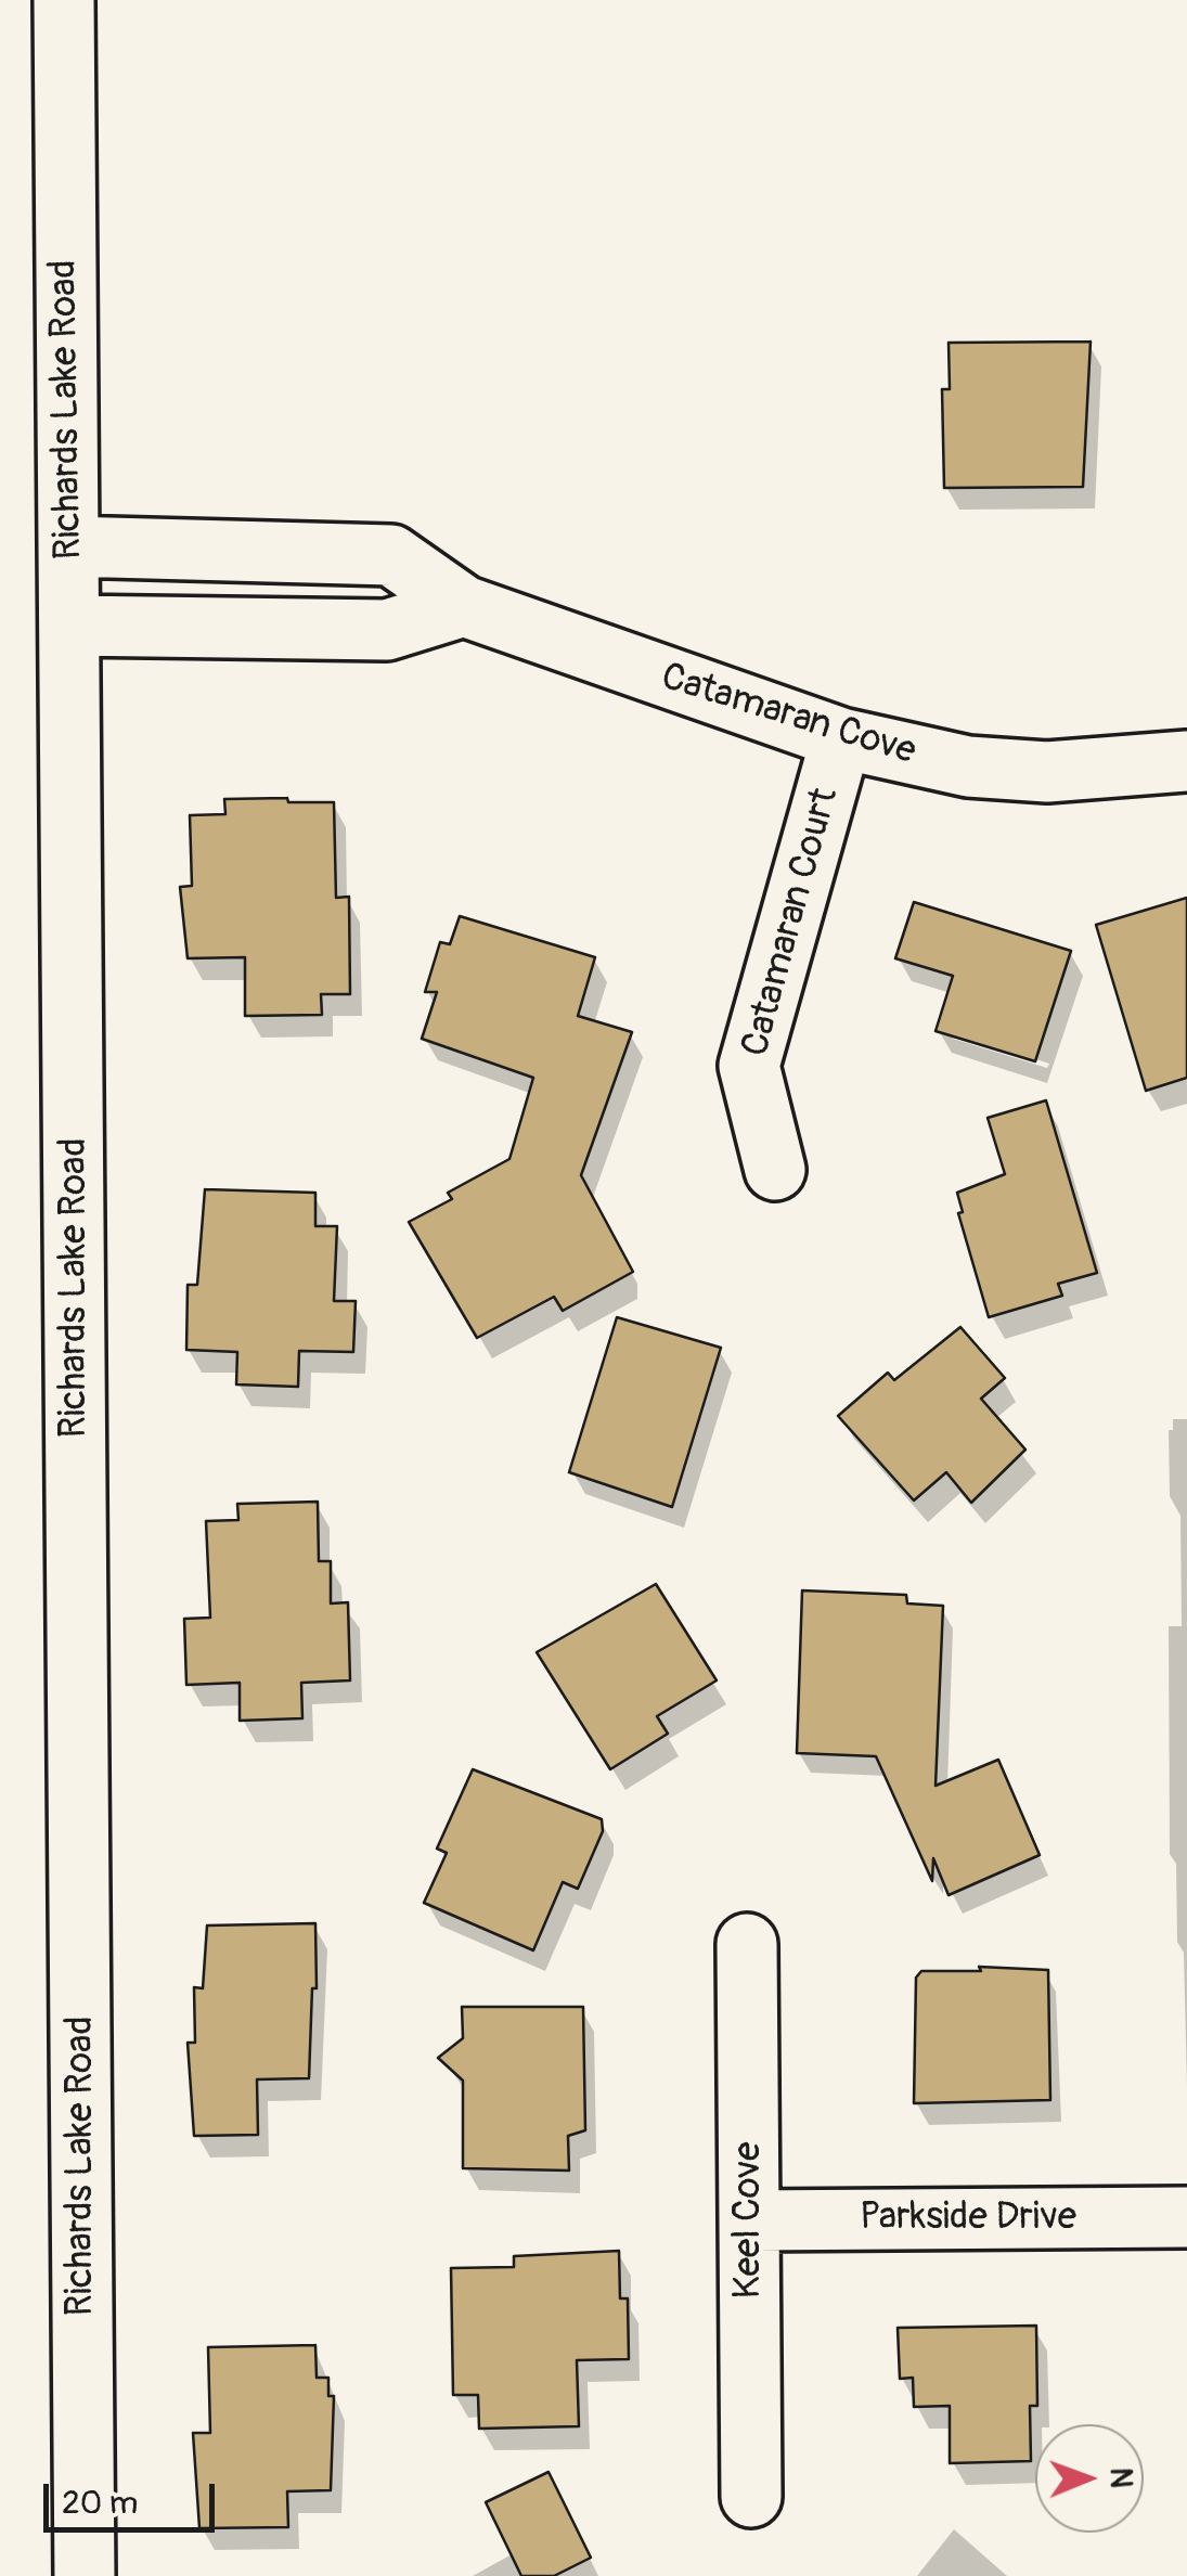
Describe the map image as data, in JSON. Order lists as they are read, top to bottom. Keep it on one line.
{"streets":{"street":["Richards Lake Road","Catamaran Cove","Catamaran Court","Parkside Drive","Keel Cove"]},"crossings":[["Richards Lake Road","Catamaran Cove"],["Catamaran Cove","Catamaran Court"],["Parkside Drive","Keel Cove"]],"scale_bar":"20 m","north":"right"}
